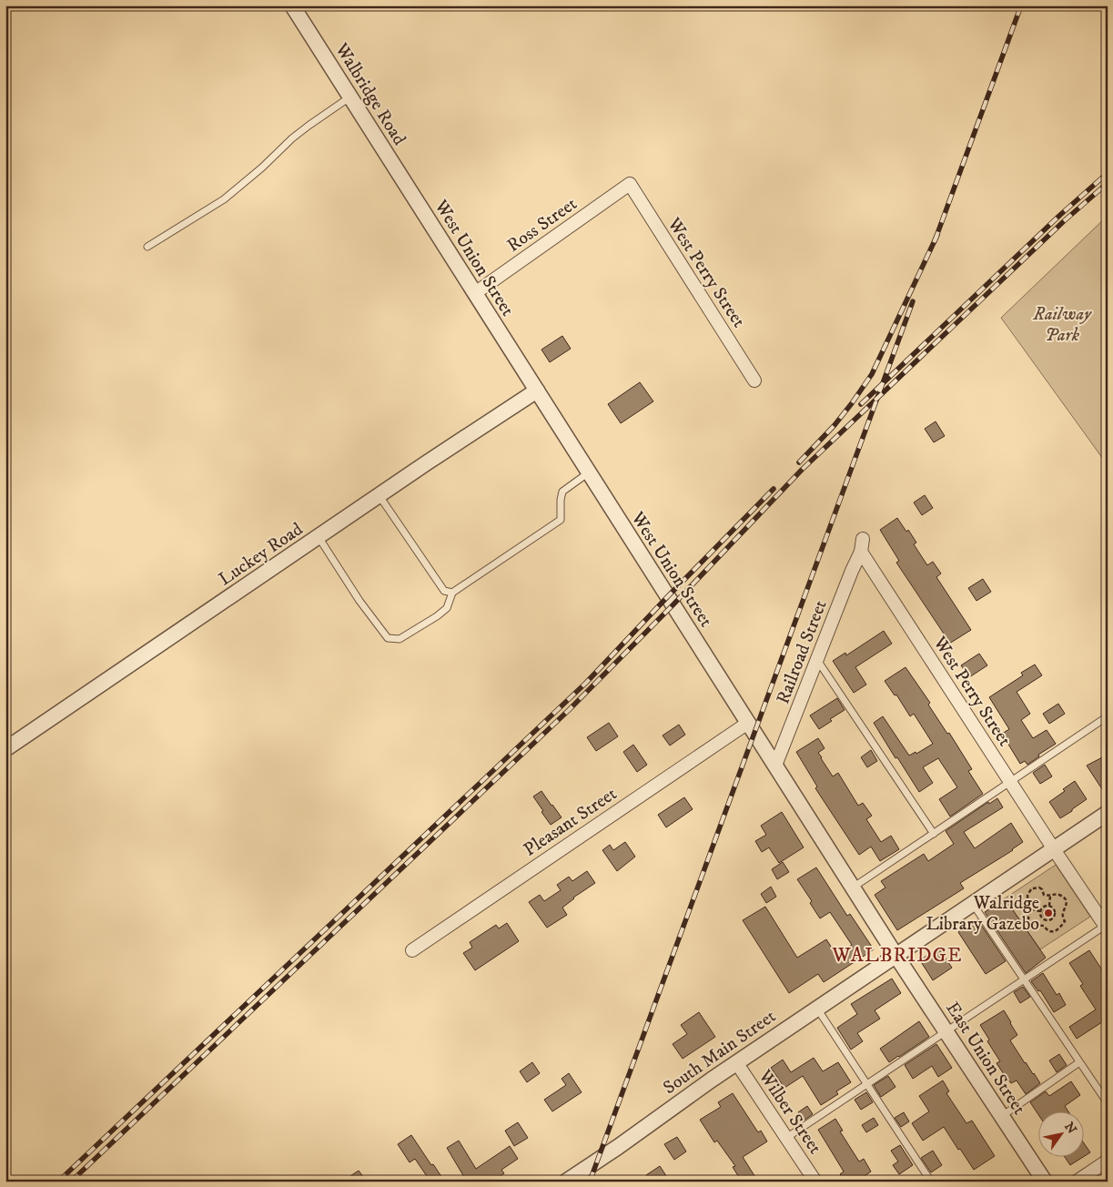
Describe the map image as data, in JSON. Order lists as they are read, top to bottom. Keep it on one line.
{"streets":{"street":["Walbridge Road","Ross Street","West Union Street","West Perry Street","Luckey Road","Railroad Street","Pleasant Street","South Main Street","East Union Street","Wilber Street"]},"crossings":[["Walbridge Road","West Union Street"],["Ross Street","West Union Street"],["Ross Street","West Perry Street"],["West Union Street","Luckey Road"],["West Union Street","Railroad Street"],["West Union Street","Pleasant Street"],["West Union Street","South Main Street"],["West Union Street","East Union Street"],["West Perry Street","Railroad Street"],["West Perry Street","South Main Street"],["South Main Street","East Union Street"],["South Main Street","Wilber Street"]],"districts":["WALBRIDGE"],"parks":["Railway Park"],"places":["Walridge Library Gazebo"],"north":"top right"}
